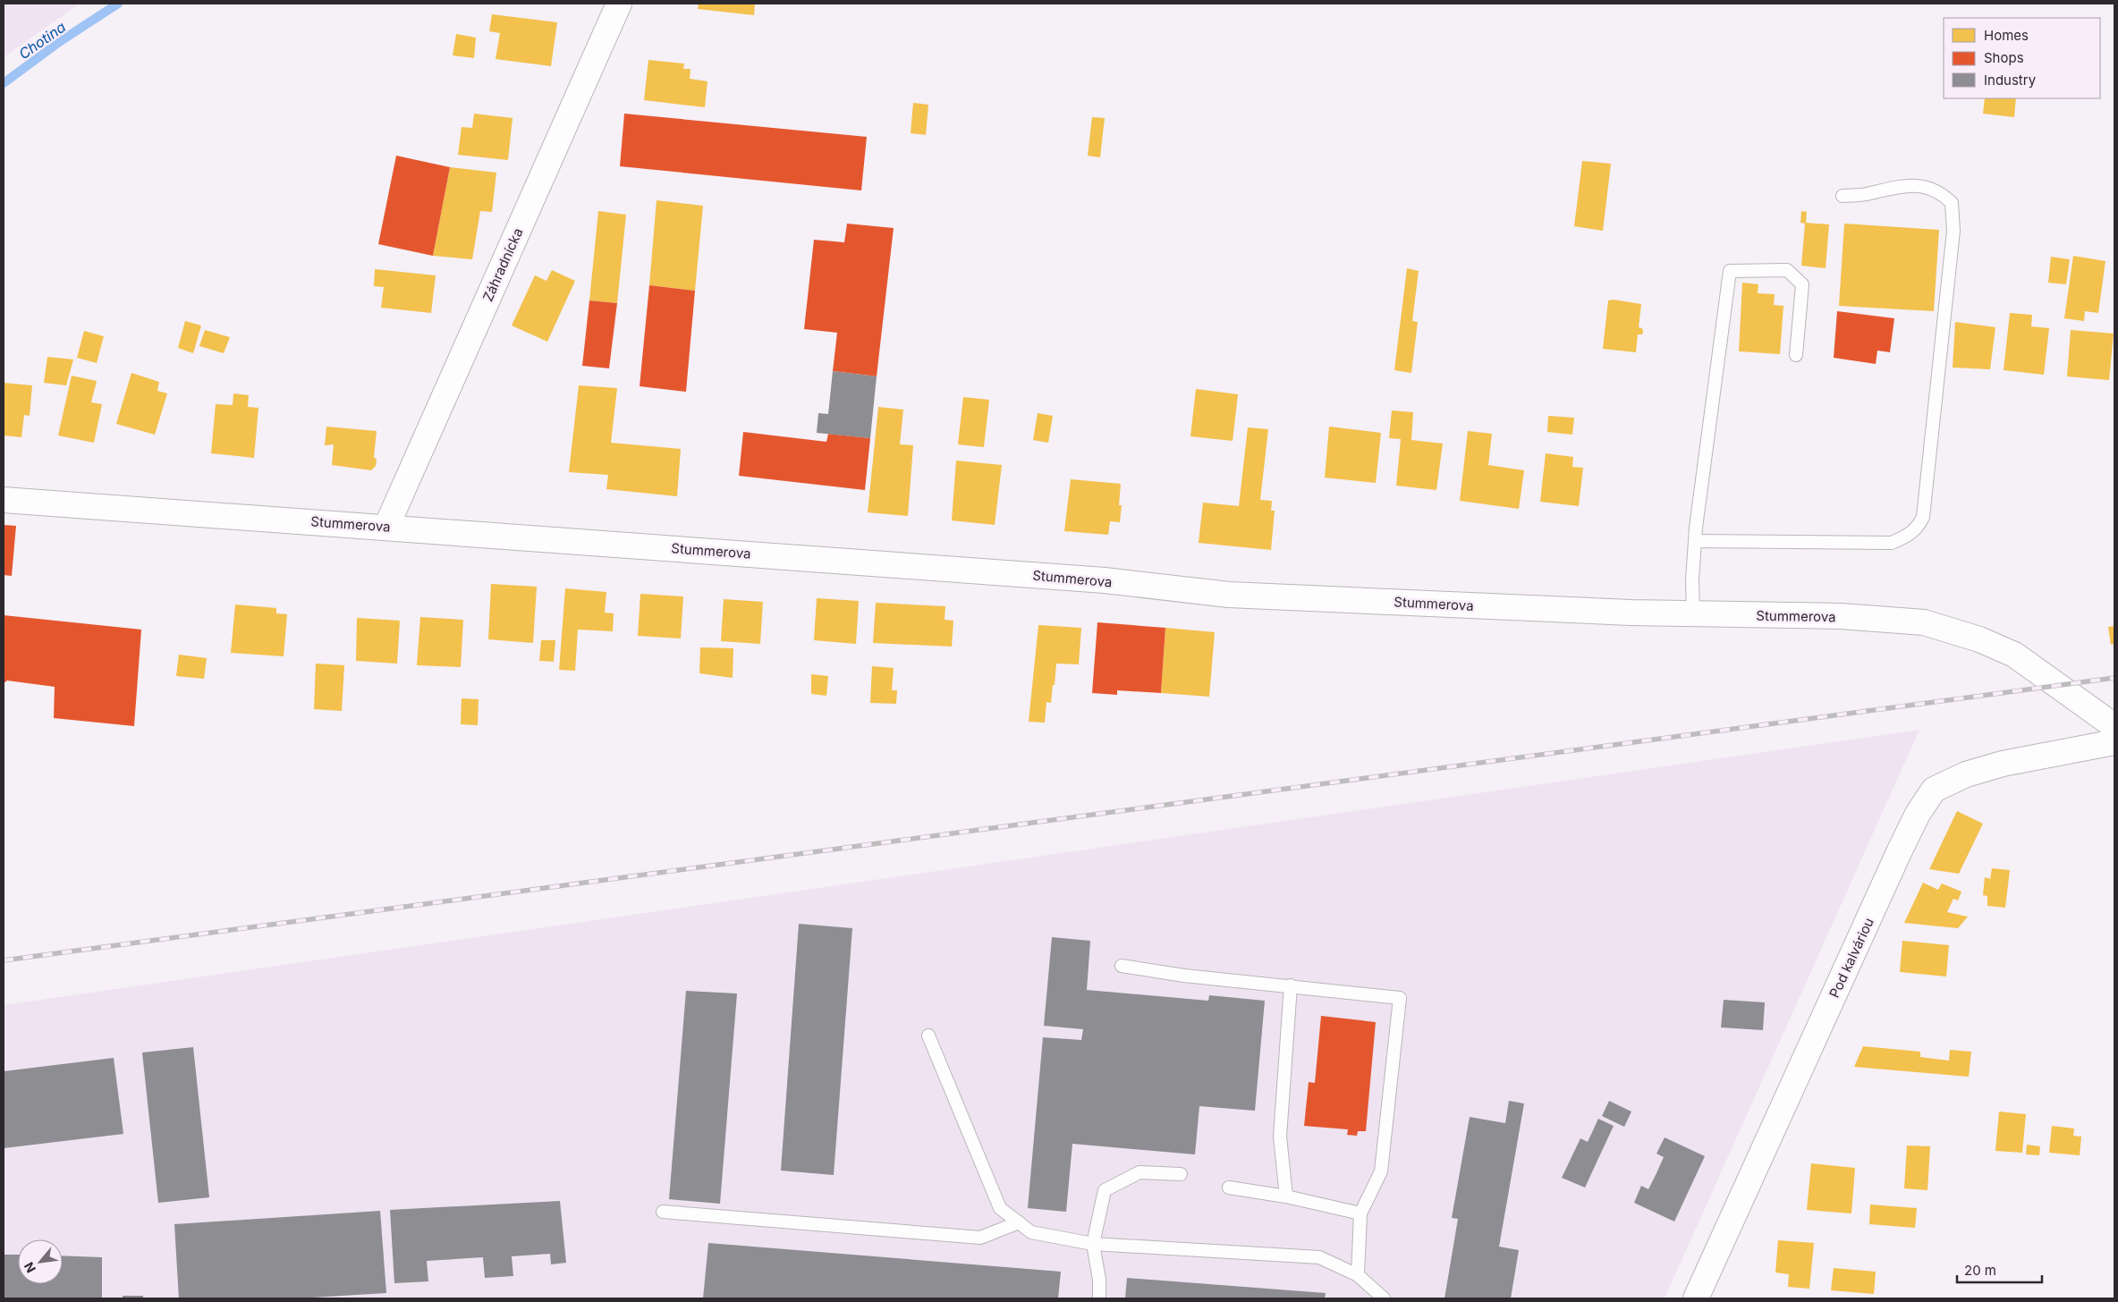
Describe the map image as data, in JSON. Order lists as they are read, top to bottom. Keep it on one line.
{"streets":{"street":["Záhradnícka","Stummerova","Pod kalváriou"]},"crossings":[["Záhradnícka","Stummerova"]],"water":["Chotina"],"legend":["Homes","Shops","Industry"],"scale_bar":"20 m","north":"bottom left"}
